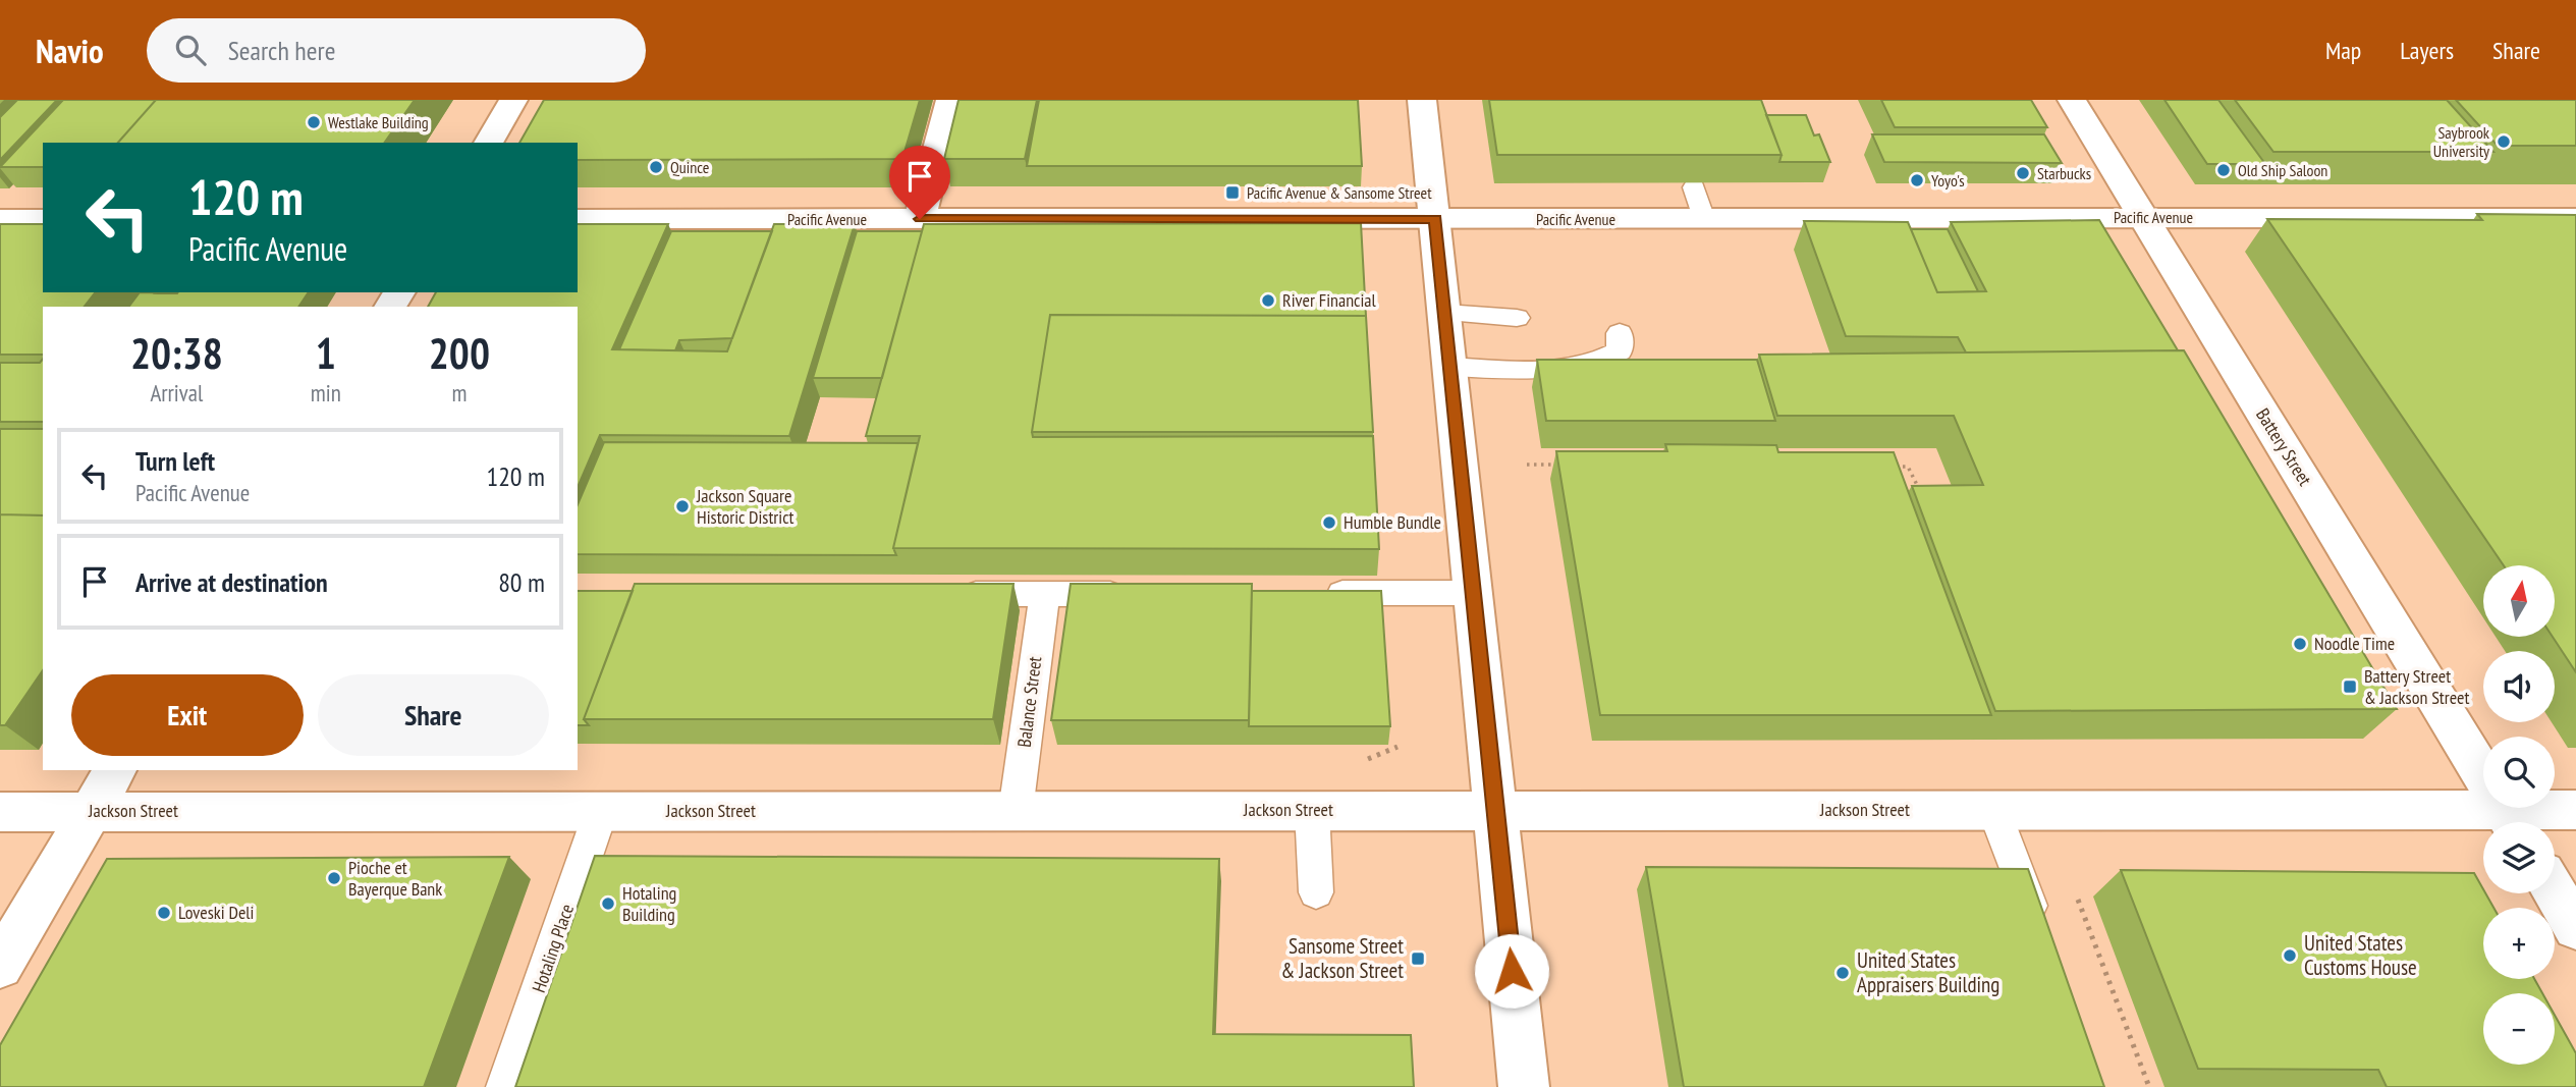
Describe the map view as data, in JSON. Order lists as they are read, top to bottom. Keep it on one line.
{"streets":{"street":["Pacific Avenue","Battery Street","Jackson Street"],"lane":["Balance Street","Hotaling Place"]},"crossings":[["Pacific Avenue","Battery Street"],["Battery Street","Jackson Street"],["Balance Street","Jackson Street"],["Jackson Street","Hotaling Place"]],"places":{"other":["Westlake Building","Saybrook University","Quince","Old Ship Saloon","Starbucks","Yoyo's","River Financial","Jackson Square Historic District","Humble Bundle","Noodle Time","Pioche et Bayerque Bank","Hotaling Building","Loveski Deli","United States Customs House","United States Appraisers Building"],"transit":["Pacific Avenue & Sansome Street","Battery Street & Jackson Street","Sansome Street & Jackson Street"]},"north":"top","page":{"header":"Navio","search":"Search here","nav":["Map","Layers","Share"],"turn":["120 m","Pacific Avenue"],"eta":["20:38","Arrival","1","min","200","m"],"list":[{"name":"Turn left","note":"Pacific Avenue","value":"120 m"},{"name":"Arrive at destination","value":"80 m"}],"map_buttons":["+","−"],"buttons":["Exit","Share"]}}
